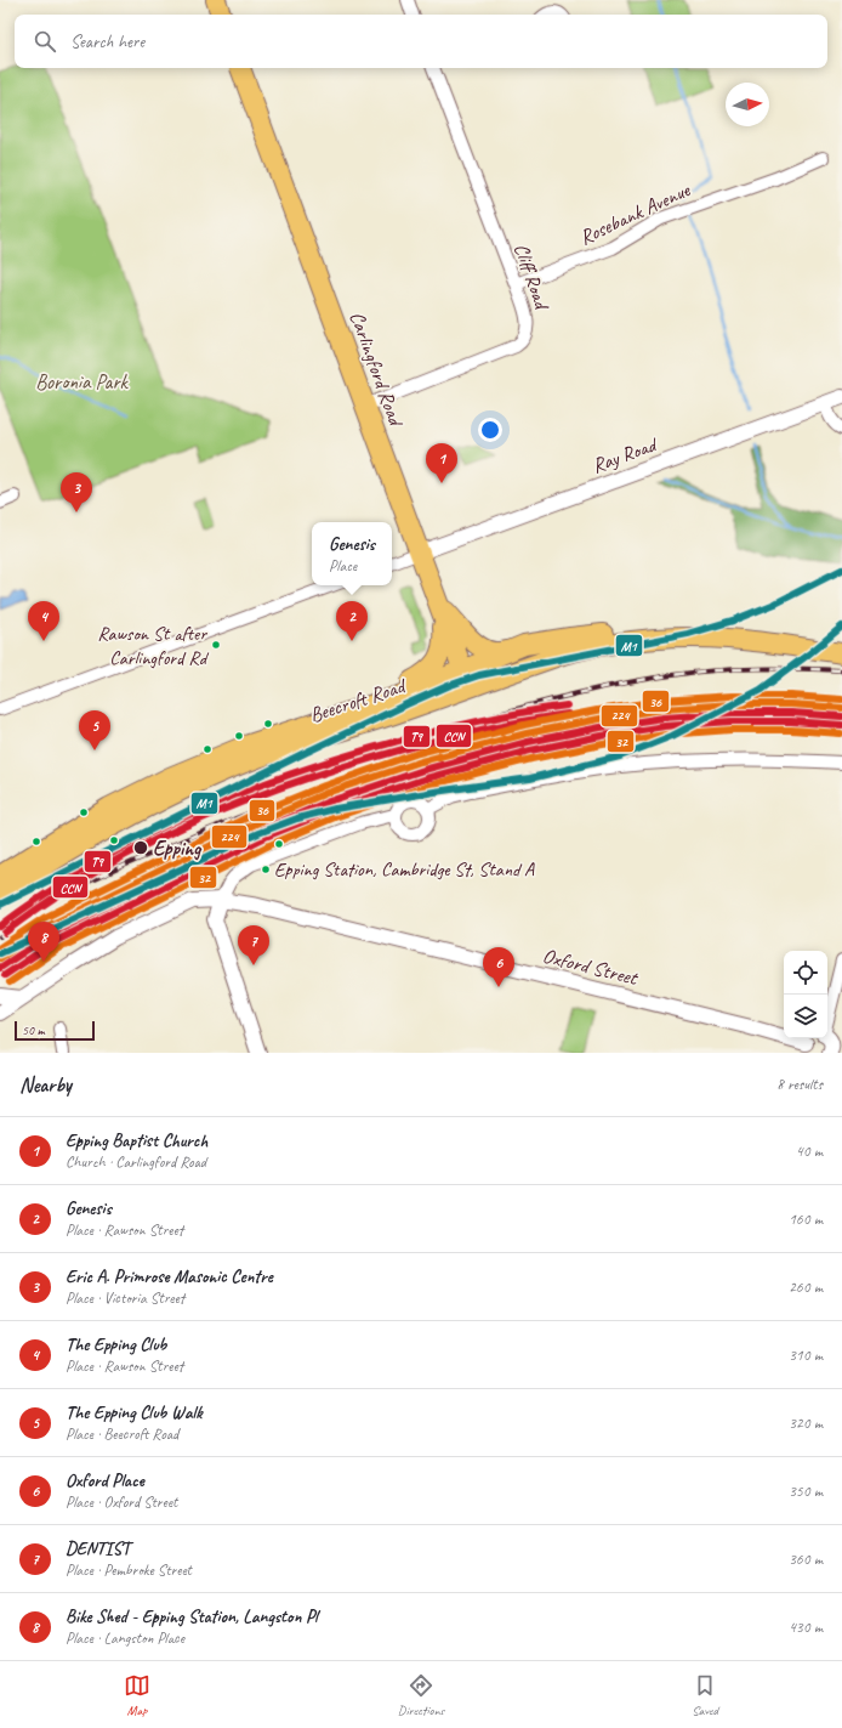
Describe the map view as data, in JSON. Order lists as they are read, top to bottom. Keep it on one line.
{"streets":{"main road":["Carlingford Road","Beecroft Road"],"street":["Rosebank Avenue","Cliff Road","Ray Road","Oxford Street"]},"crossings":[["Rosebank Avenue","Cliff Road"],["Cliff Road","Carlingford Road"],["Carlingford Road","Ray Road"],["Carlingford Road","Beecroft Road"]],"parks":["Boronia Park"],"places":["Rawson St after Carlingford Rd","Epping","Epping Station, Cambridge St, Stand A"],"lines":["transit line M1","transit line 36","transit line 224","transit line T9","transit line CCN","transit line 32"],"scale_bar":"50 m","north":"right","page":{"search":"Search here","pins":["1","3","2","4","5","8","7","6"],"popup":["Genesis","Place"],"scale":"50 m","heading":["Nearby","8 results"],"list":[{"mark":"1","name":"Epping Baptist Church","note":"Church · Carlingford Road","value":"40 m"},{"mark":"2","name":"Genesis","note":"Place · Rawson Street","value":"160 m"},{"mark":"3","name":"Eric A. Primrose Masonic Centre","note":"Place · Victoria Street","value":"260 m"},{"mark":"4","name":"The Epping Club","note":"Place · Rawson Street","value":"310 m"},{"mark":"5","name":"The Epping Club Walk","note":"Place · Beecroft Road","value":"320 m"},{"mark":"6","name":"Oxford Place","note":"Place · Oxford Street","value":"350 m"},{"mark":"7","name":"DENTIST","note":"Place · Pembroke Street","value":"360 m"},{"mark":"8","name":"Bike Shed - Epping Station, Langston Pl","note":"Place · Langston Place","value":"430 m"}],"nav":["Map","Directions","Saved"]}}
